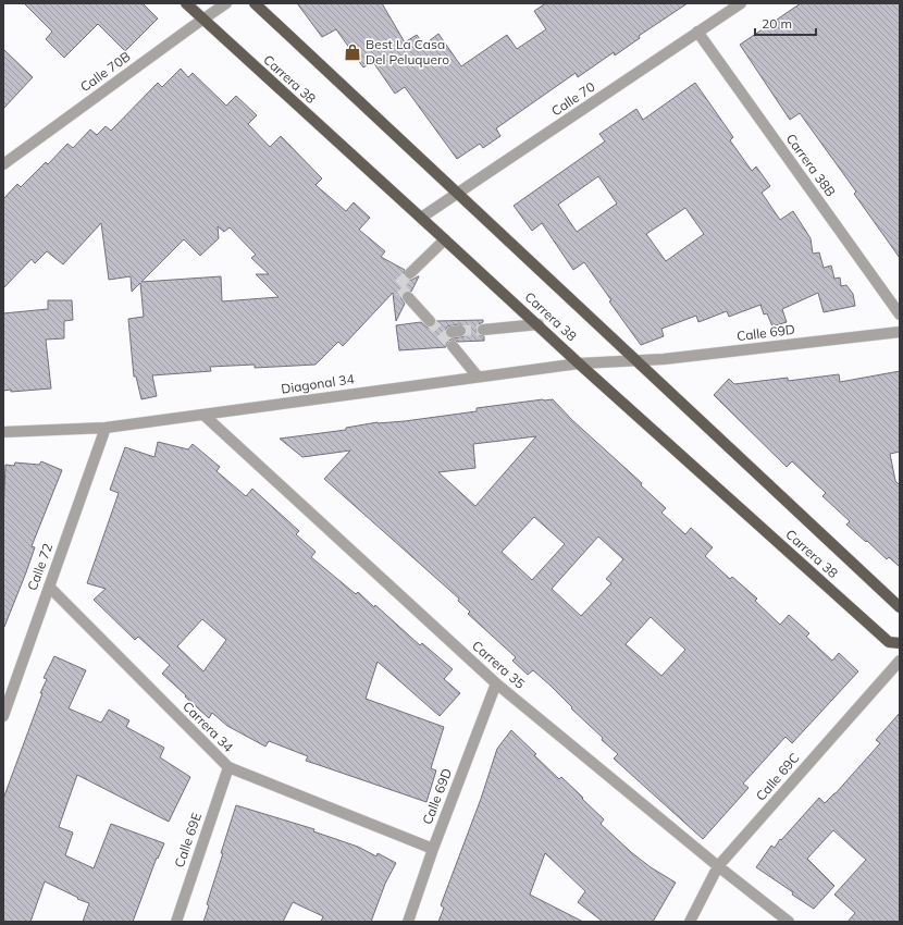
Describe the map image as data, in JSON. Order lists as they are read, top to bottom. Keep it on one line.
{"streets":{"main road":["Carrera 38"],"street":["Calle 70B","Calle 70","Carrera 38B","Calle 69D","Diagonal 34","Calle 72","Carrera 35","Carrera 34","Calle 69C","Calle 69E"]},"crossings":[["Calle 70B","Carrera 38"],["Carrera 38","Calle 70"],["Carrera 38","Calle 69D"],["Carrera 38","Diagonal 34"],["Calle 70","Carrera 38B"],["Calle 69D","Diagonal 34"],["Calle 69D","Carrera 35"],["Calle 69D","Carrera 34"],["Diagonal 34","Calle 72"],["Diagonal 34","Carrera 35"],["Calle 72","Carrera 34"],["Carrera 35","Calle 69C"],["Carrera 34","Calle 69E"]],"places":{"shop":["Best La Casa Del Peluquero"]},"scale_bar":"20 m"}
